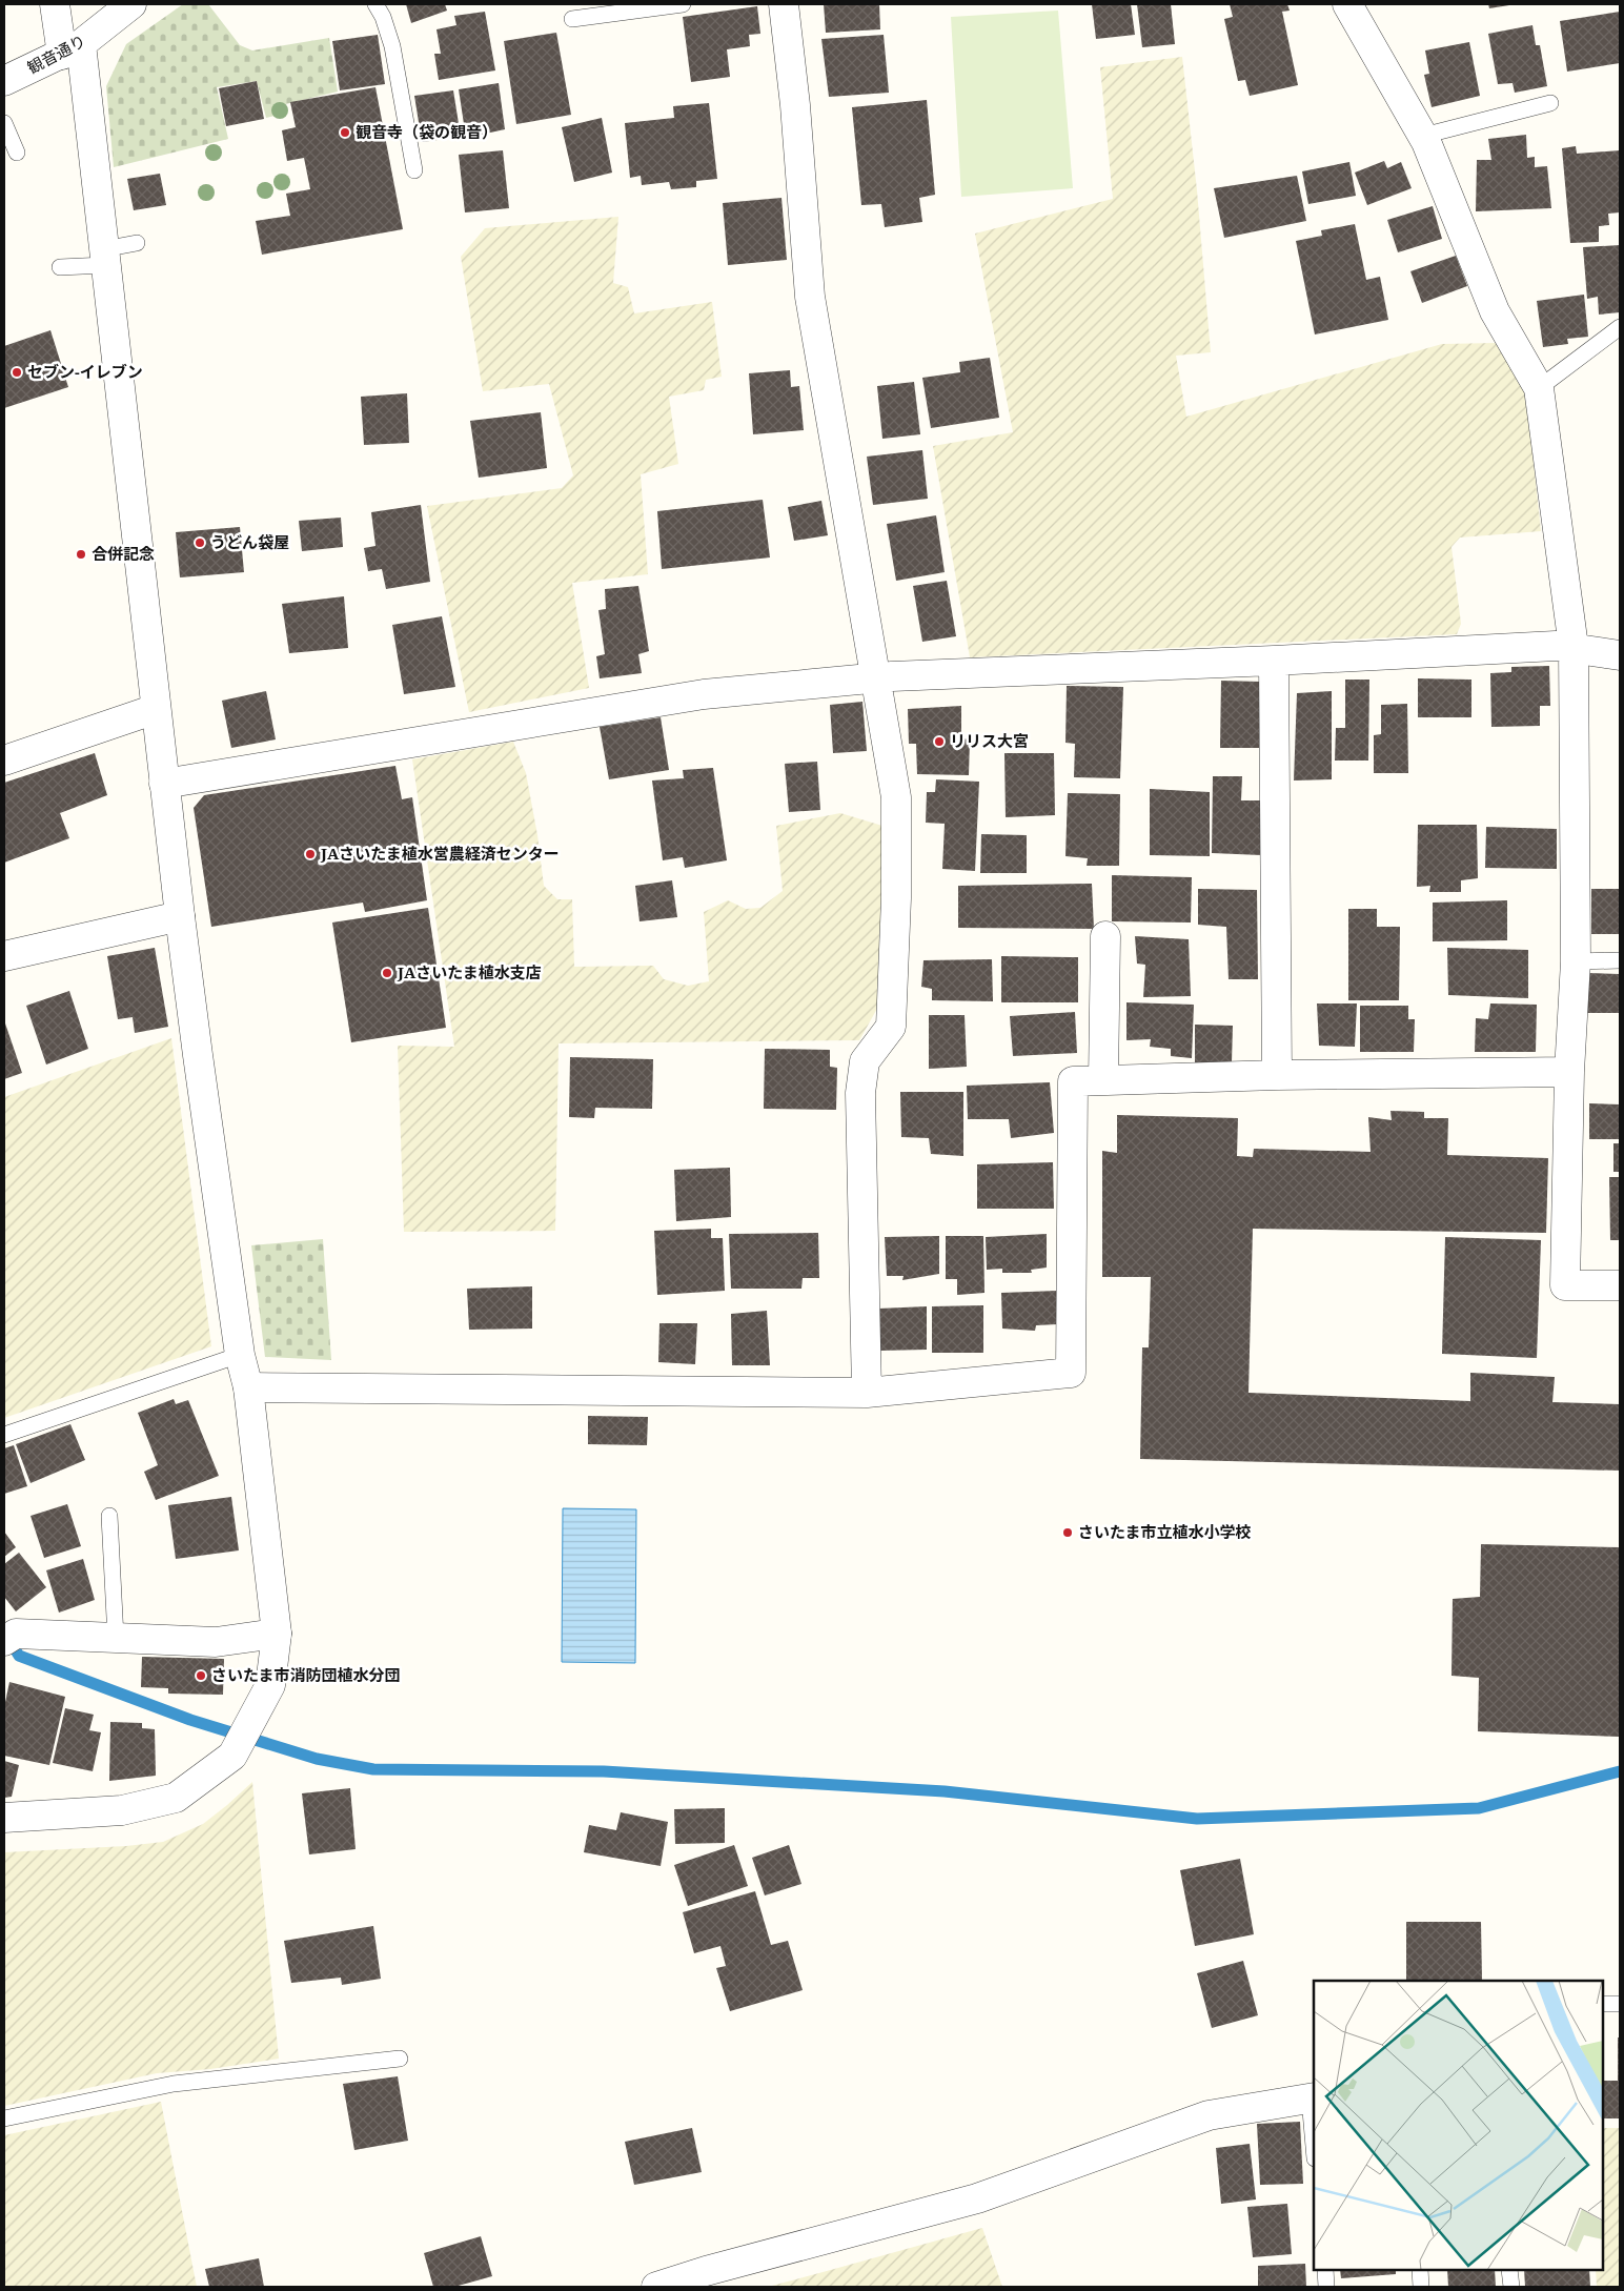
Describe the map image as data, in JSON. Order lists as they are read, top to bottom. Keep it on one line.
{"streets":{"street":["観音通り"]},"places":["観音寺（袋の観音）","セブン-イレブン","うどん袋屋","合併記念","リリス大宮","JAさいたま植水営農経済センター","JAさいたま植水支店","さいたま市立植水小学校","さいたま市消防団植水分団"]}
